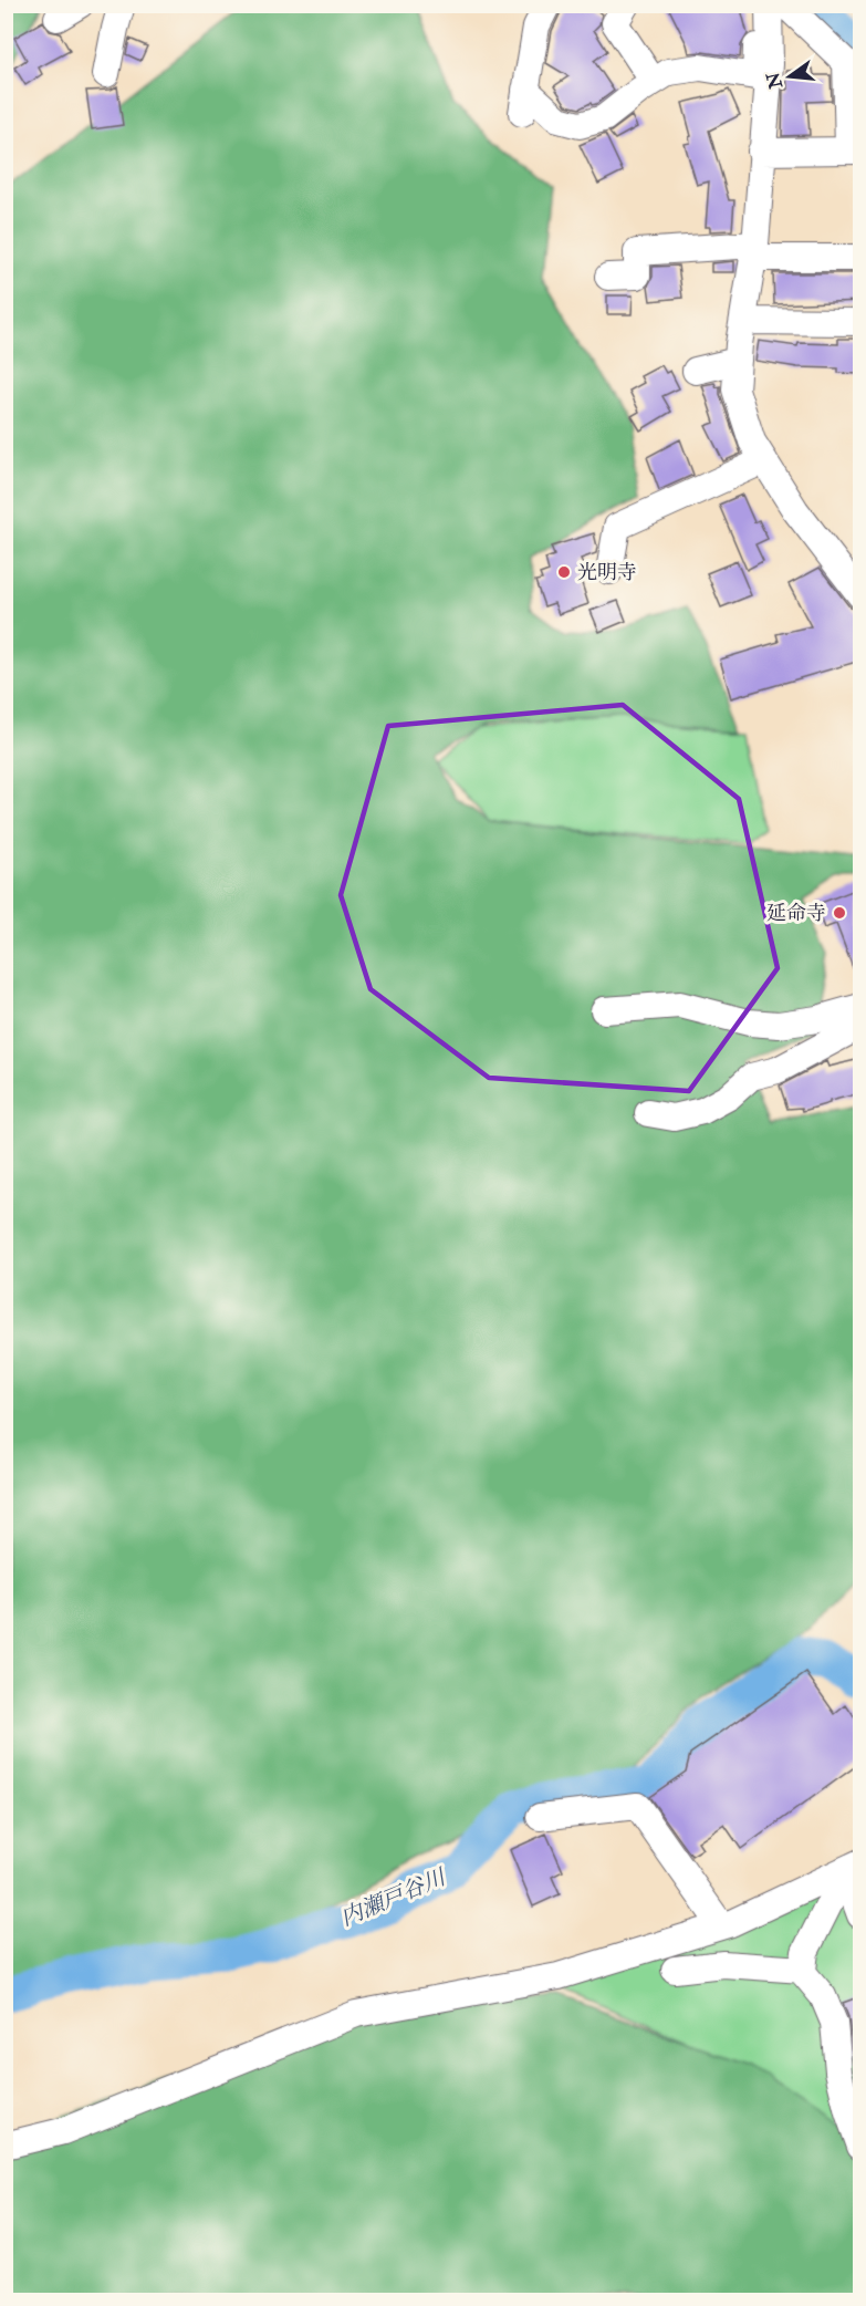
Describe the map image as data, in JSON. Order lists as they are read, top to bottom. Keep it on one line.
{"water":["内瀬戸谷川"],"places":["光明寺","延命寺"],"north":"left"}
